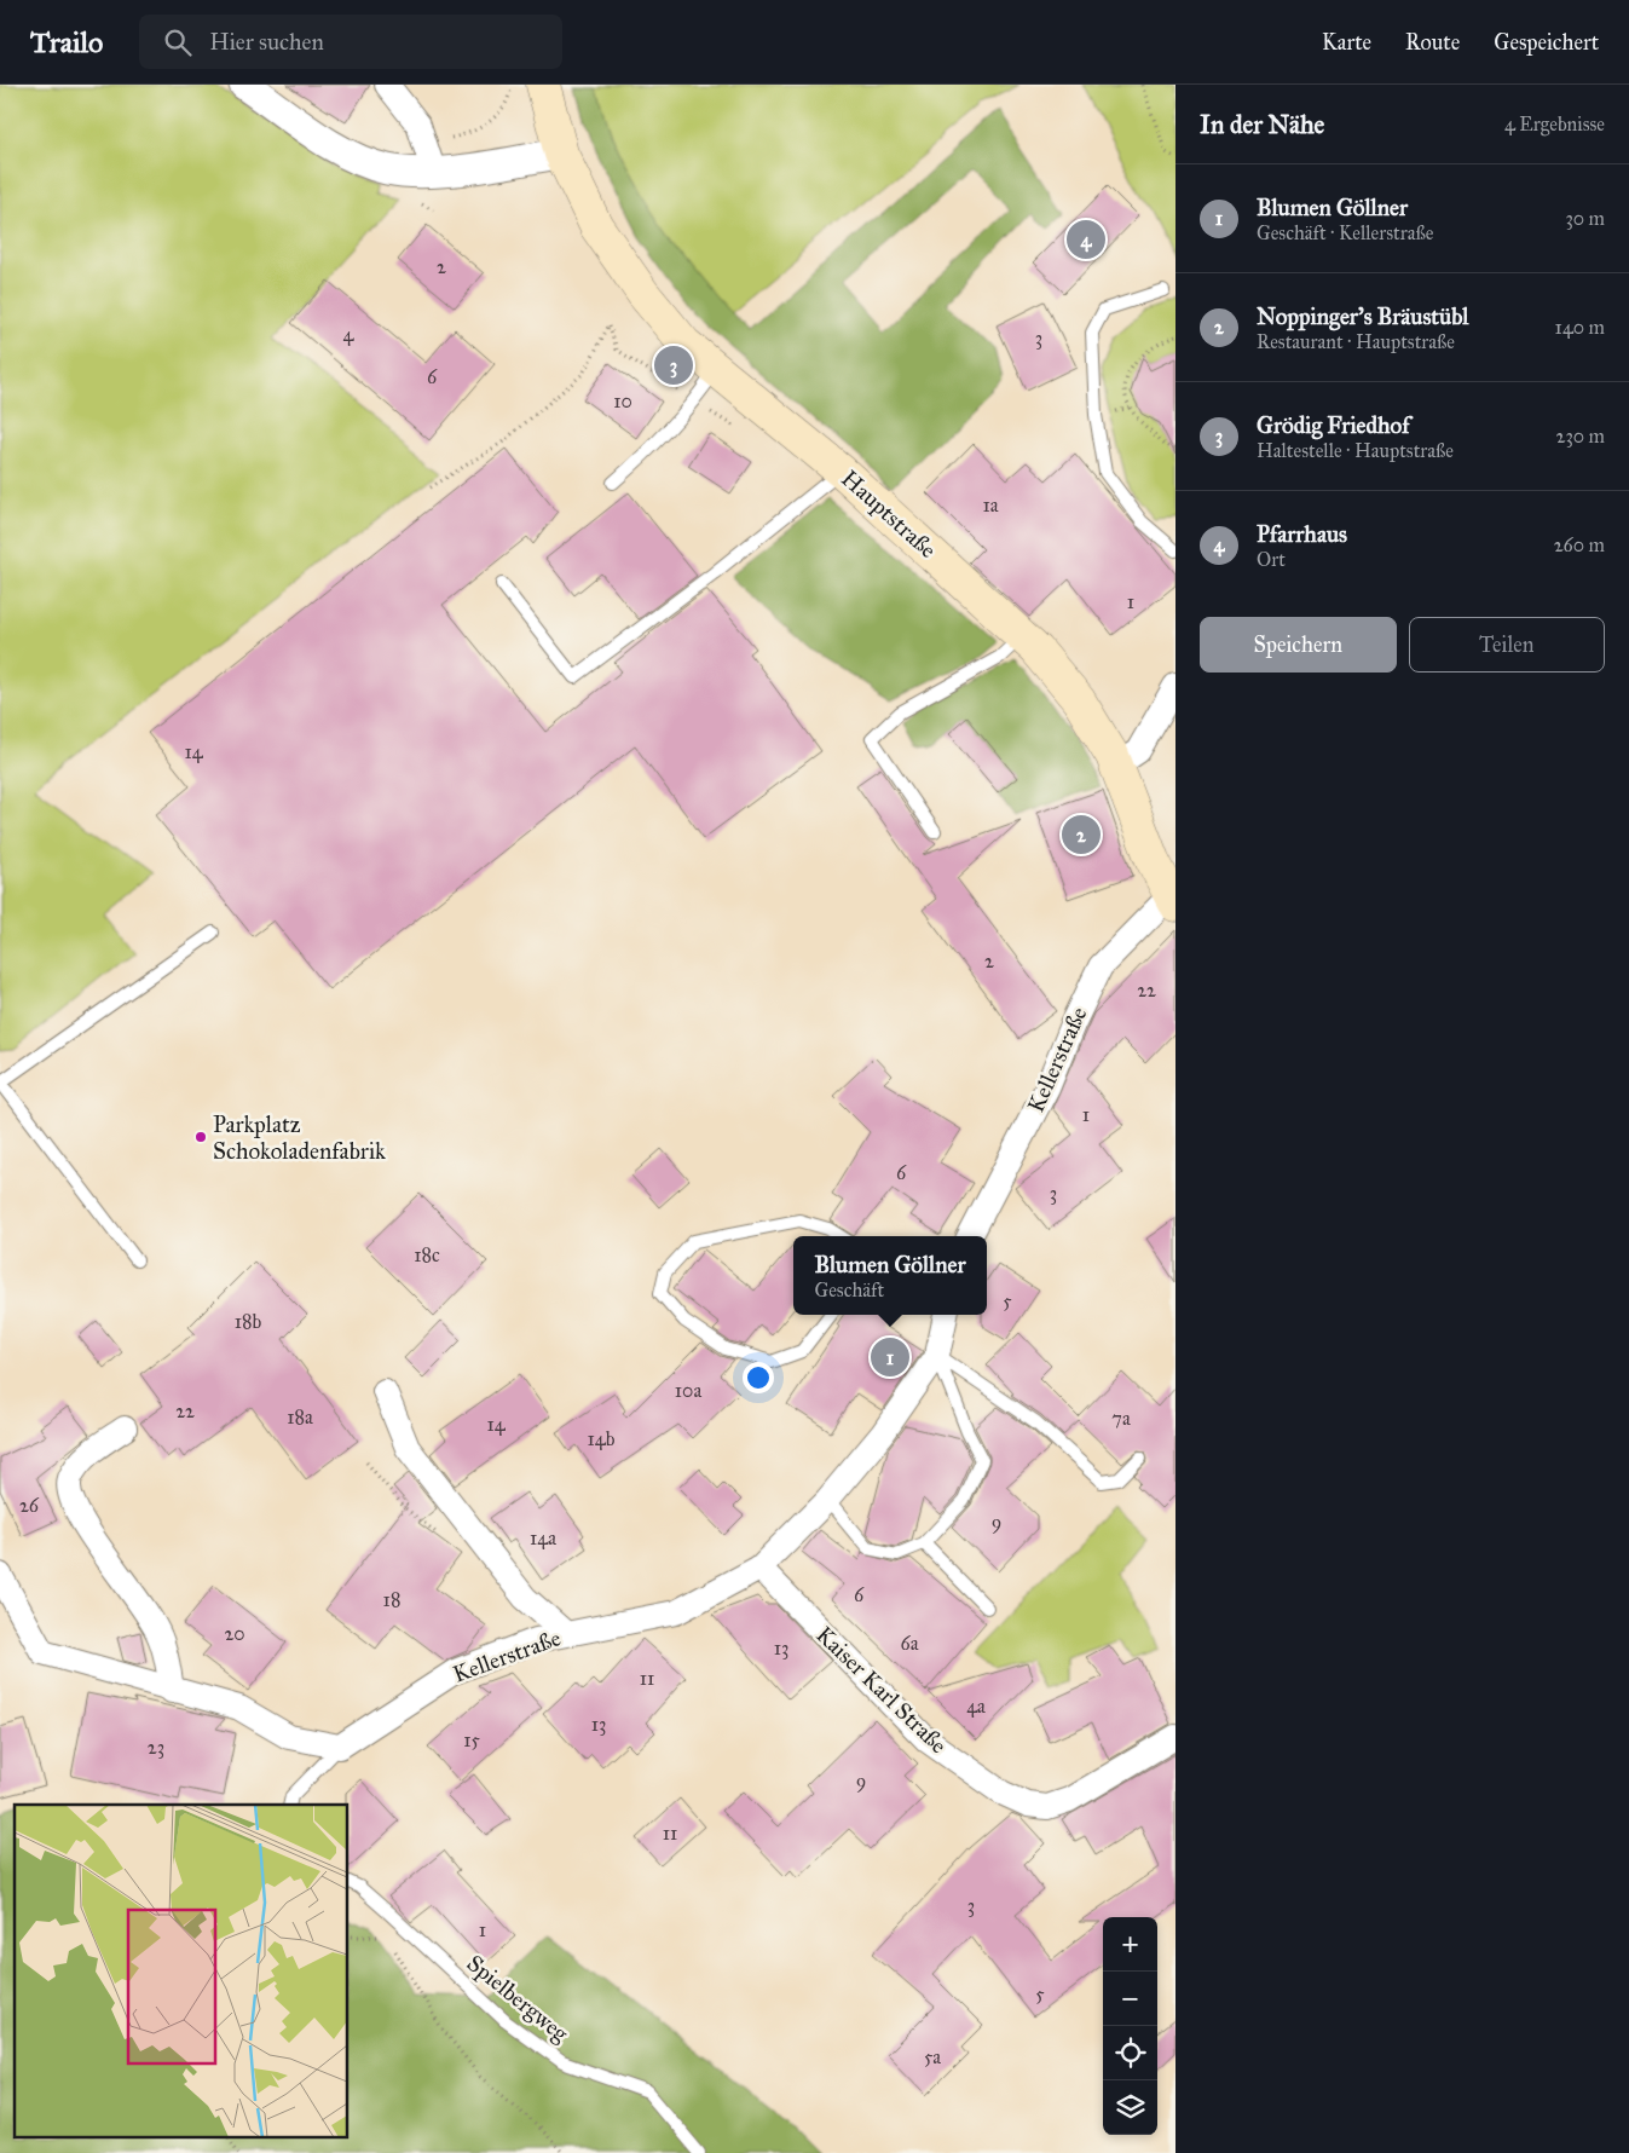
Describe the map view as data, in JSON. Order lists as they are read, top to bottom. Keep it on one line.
{"streets":{"main road":["Hauptstraße"],"street":["Kellerstraße","Kaiser Karl Straße"],"lane":["Spielbergweg"]},"crossings":[["Hauptstraße","Kellerstraße"],["Kellerstraße","Kaiser Karl Straße"]],"places":["Parkplatz Schokoladenfabrik"],"house_numbers":["2","4","3","6","10","1a","1","14","2","22","1","6","3","18c","5","18b","10a","22","18a","7a","14","14b","26","9","14a","6","18","20","6a","13","11","4a","13","15","23","9","11","3","1","5","5a"],"page":{"header":"Trailo","search":"Hier suchen","nav":["Karte","Route","Gespeichert"],"heading":["In der Nähe","4 Ergebnisse"],"list":[{"mark":"1","name":"Blumen Göllner","note":"Geschäft · Kellerstraße","value":"30 m"},{"mark":"2","name":"Noppinger's Bräustübl","note":"Restaurant · Hauptstraße","value":"140 m"},{"mark":"3","name":"Grödig Friedhof","note":"Haltestelle · Hauptstraße","value":"230 m"},{"mark":"4","name":"Pfarrhaus","note":"Ort","value":"260 m"}],"pins":["4","3","2","1"],"buttons":["Speichern","Teilen"],"popup":["Blumen Göllner","Geschäft"],"map_buttons":["+","−"]}}
